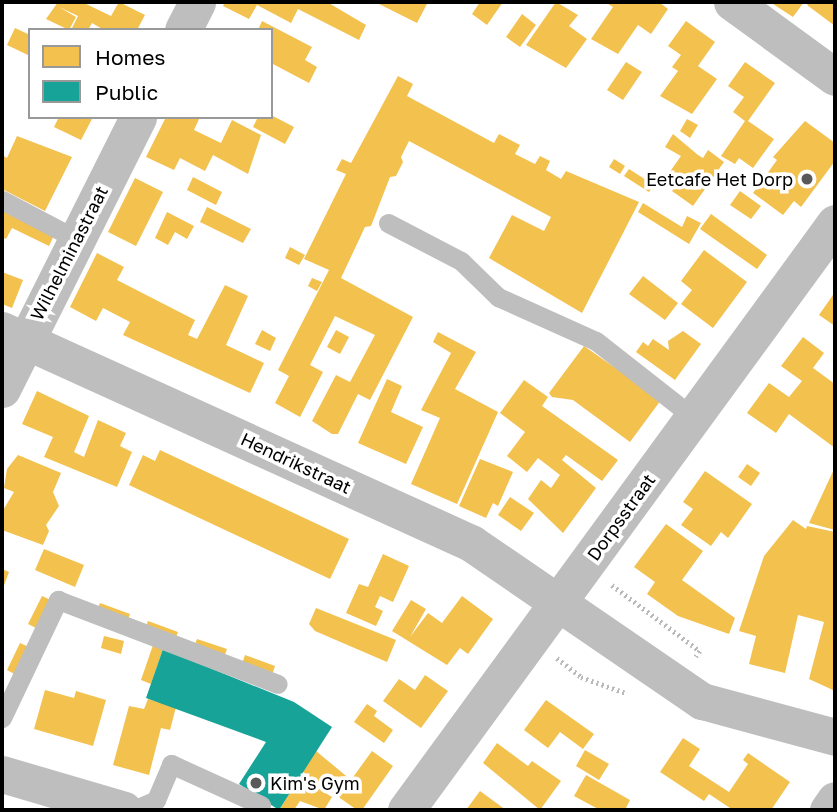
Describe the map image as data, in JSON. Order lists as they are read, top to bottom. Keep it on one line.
{"streets":{"street":["Wilhelminastraat","Hendrikstraat","Dorpsstraat"]},"crossings":[["Wilhelminastraat","Hendrikstraat"],["Hendrikstraat","Dorpsstraat"]],"places":["Eetcafe Het Dorp","Kim's Gym"],"legend":["Homes","Public"]}
